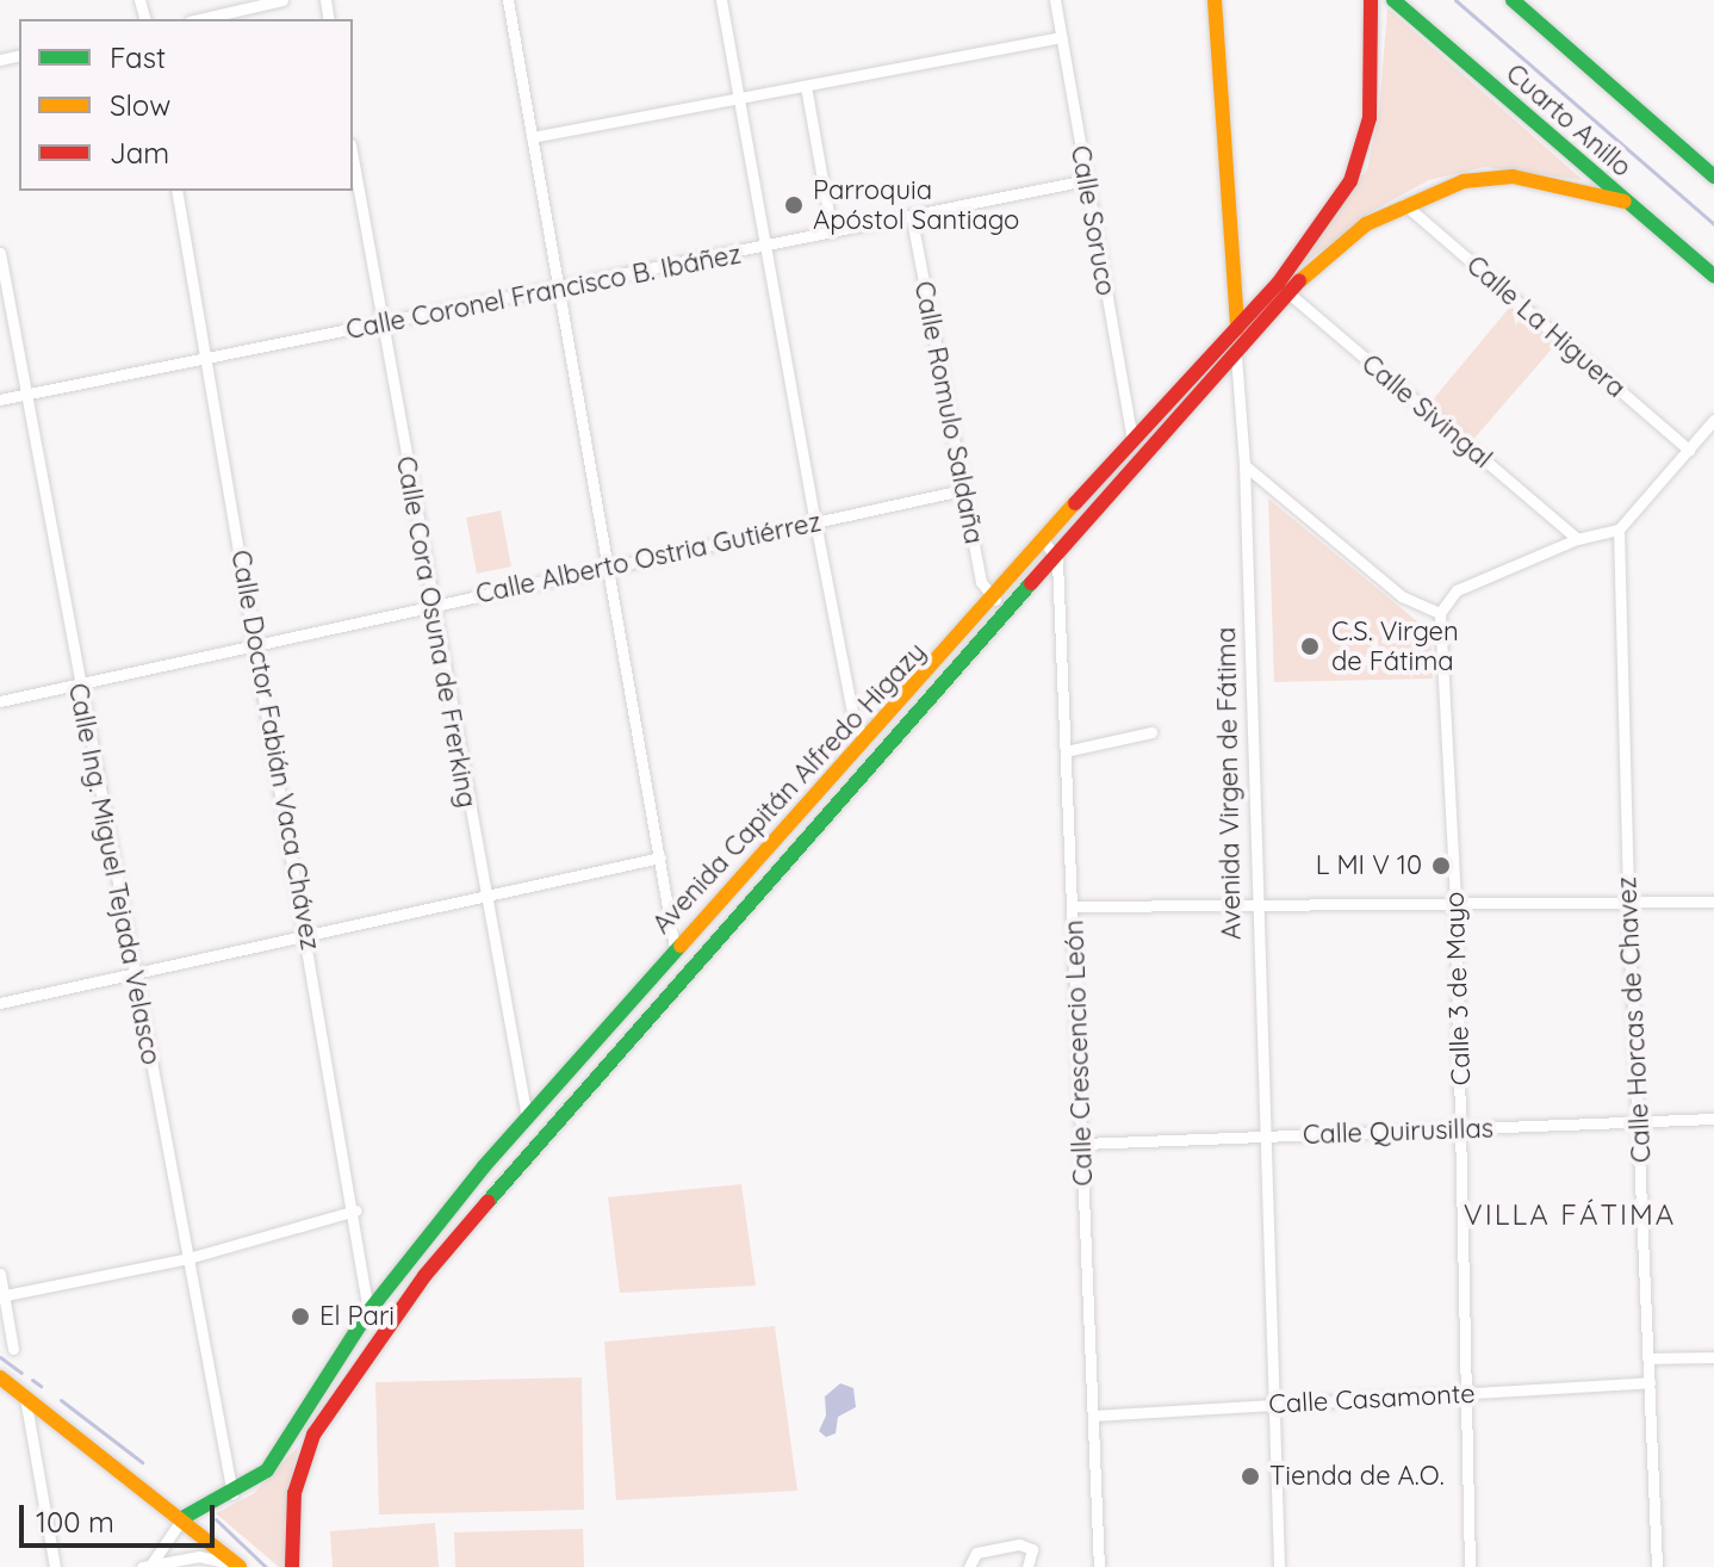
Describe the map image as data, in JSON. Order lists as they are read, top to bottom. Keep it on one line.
{"streets":{"main road":["Cuarto Anillo","Avenida Virgen de Fátima","Avenida Capitán Alfredo Higazy"],"street":["Calle Soruco","Calle Coronel Francisco B. Ibáñez","Calle La Higuera","Calle Sivingal","Calle Romulo Saldaña","Calle Alberto Ostria Gutiérrez","Calle Cora Osuna de Frerking","Calle Doctor Fabián Vaca Chávez","Calle Ing. Miguel Tejada Velasco","Calle 3 de Mayo","Calle Horcas de Chavez","Calle Crescencio León","Calle Quirusillas","Calle Casamonte"]},"crossings":[["Cuarto Anillo","Avenida Capitán Alfredo Higazy"],["Calle Soruco","Calle Coronel Francisco B. Ibáñez"],["Calle Soruco","Avenida Capitán Alfredo Higazy"],["Calle Coronel Francisco B. Ibáñez","Calle Romulo Saldaña"],["Calle Coronel Francisco B. Ibáñez","Calle Cora Osuna de Frerking"],["Calle Coronel Francisco B. Ibáñez","Calle Doctor Fabián Vaca Chávez"],["Calle Coronel Francisco B. Ibáñez","Calle Ing. Miguel Tejada Velasco"],["Calle La Higuera","Avenida Capitán Alfredo Higazy"],["Calle Sivingal","Avenida Capitán Alfredo Higazy"],["Calle Romulo Saldaña","Calle Alberto Ostria Gutiérrez"],["Calle Romulo Saldaña","Avenida Capitán Alfredo Higazy"],["Calle Alberto Ostria Gutiérrez","Calle Cora Osuna de Frerking"],["Calle Alberto Ostria Gutiérrez","Calle Doctor Fabián Vaca Chávez"],["Calle Alberto Ostria Gutiérrez","Calle Ing. Miguel Tejada Velasco"],["Calle Cora Osuna de Frerking","Avenida Capitán Alfredo Higazy"],["Calle Doctor Fabián Vaca Chávez","Avenida Capitán Alfredo Higazy"],["Avenida Virgen de Fátima","Avenida Capitán Alfredo Higazy"],["Avenida Virgen de Fátima","Calle Quirusillas"],["Avenida Virgen de Fátima","Calle Casamonte"],["Avenida Capitán Alfredo Higazy","Calle Ing. Miguel Tejada Velasco"],["Avenida Capitán Alfredo Higazy","Calle Crescencio León"],["Calle 3 de Mayo","Calle Quirusillas"],["Calle 3 de Mayo","Calle Casamonte"],["Calle Horcas de Chavez","Calle Quirusillas"],["Calle Horcas de Chavez","Calle Casamonte"],["Calle Crescencio León","Calle Quirusillas"],["Calle Crescencio León","Calle Casamonte"]],"districts":["VILLA FÁTIMA"],"places":["Parroquia Apóstol Santiago","C.S. Virgen de Fátima","L MI V 10","El Pari","Tienda de A.O."],"legend":["Fast","Slow","Jam"],"scale_bar":"100 m"}
